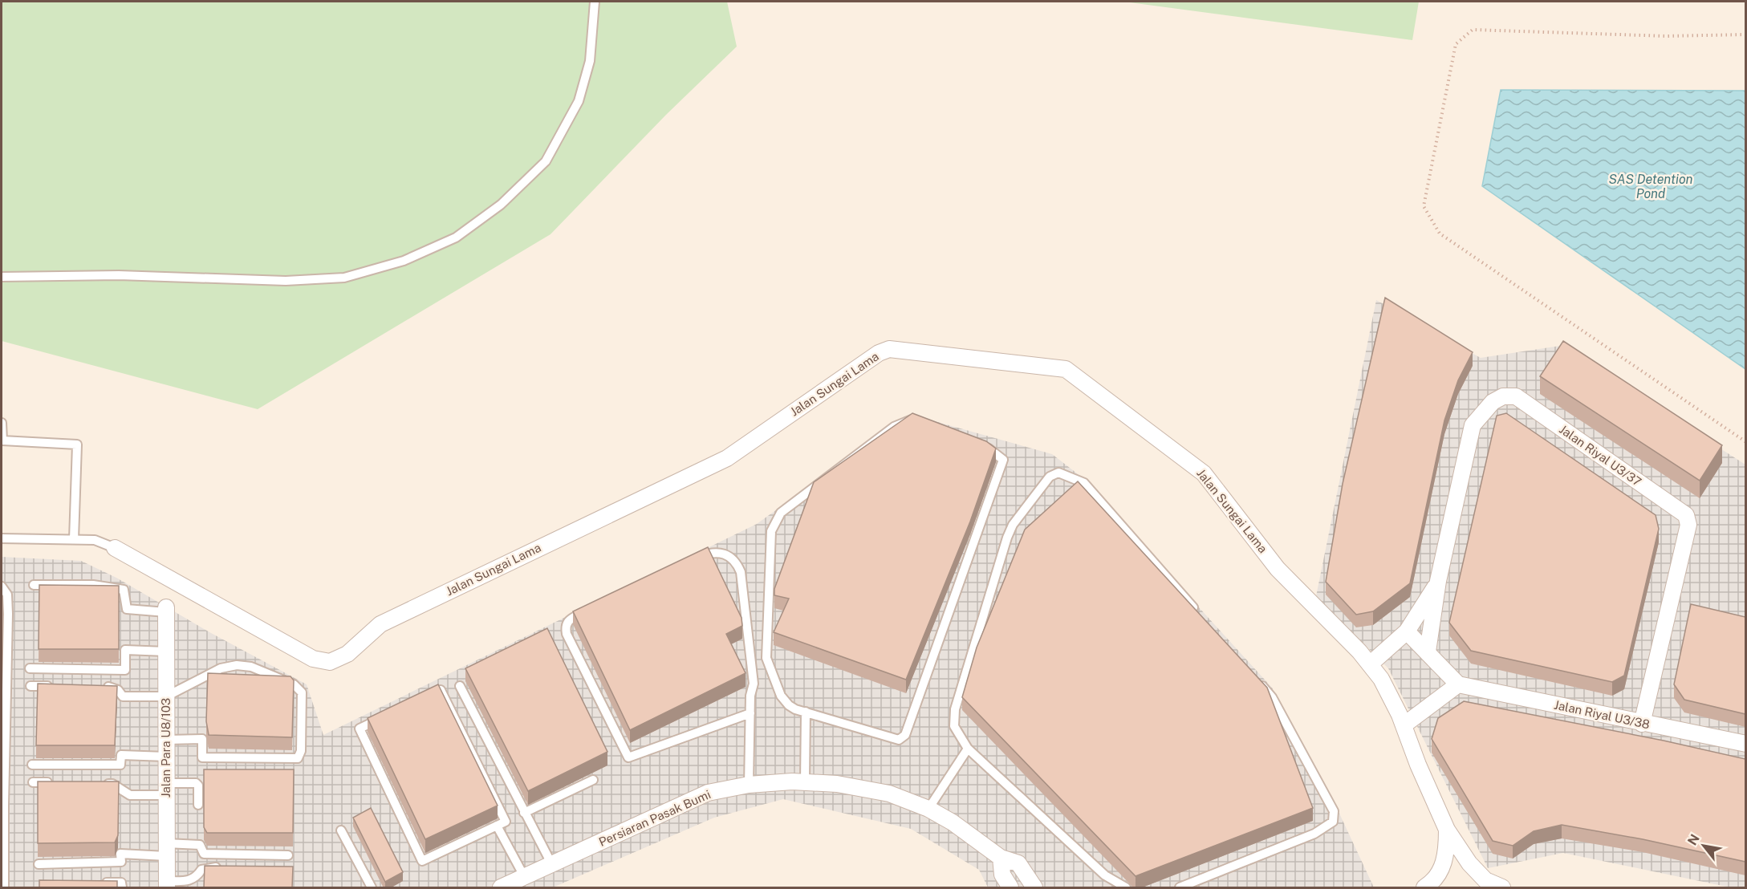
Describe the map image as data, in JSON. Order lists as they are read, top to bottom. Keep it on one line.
{"streets":{"street":["Jalan Sungai Lama","Jalan Riyal U3/37","Jalan Riyal U3/38","Jalan Para U8/103","Persiaran Pasak Bumi"]},"crossings":[["Jalan Riyal U3/37","Jalan Riyal U3/38"]],"water":["SAS Detention Pond"],"north":"top left"}
